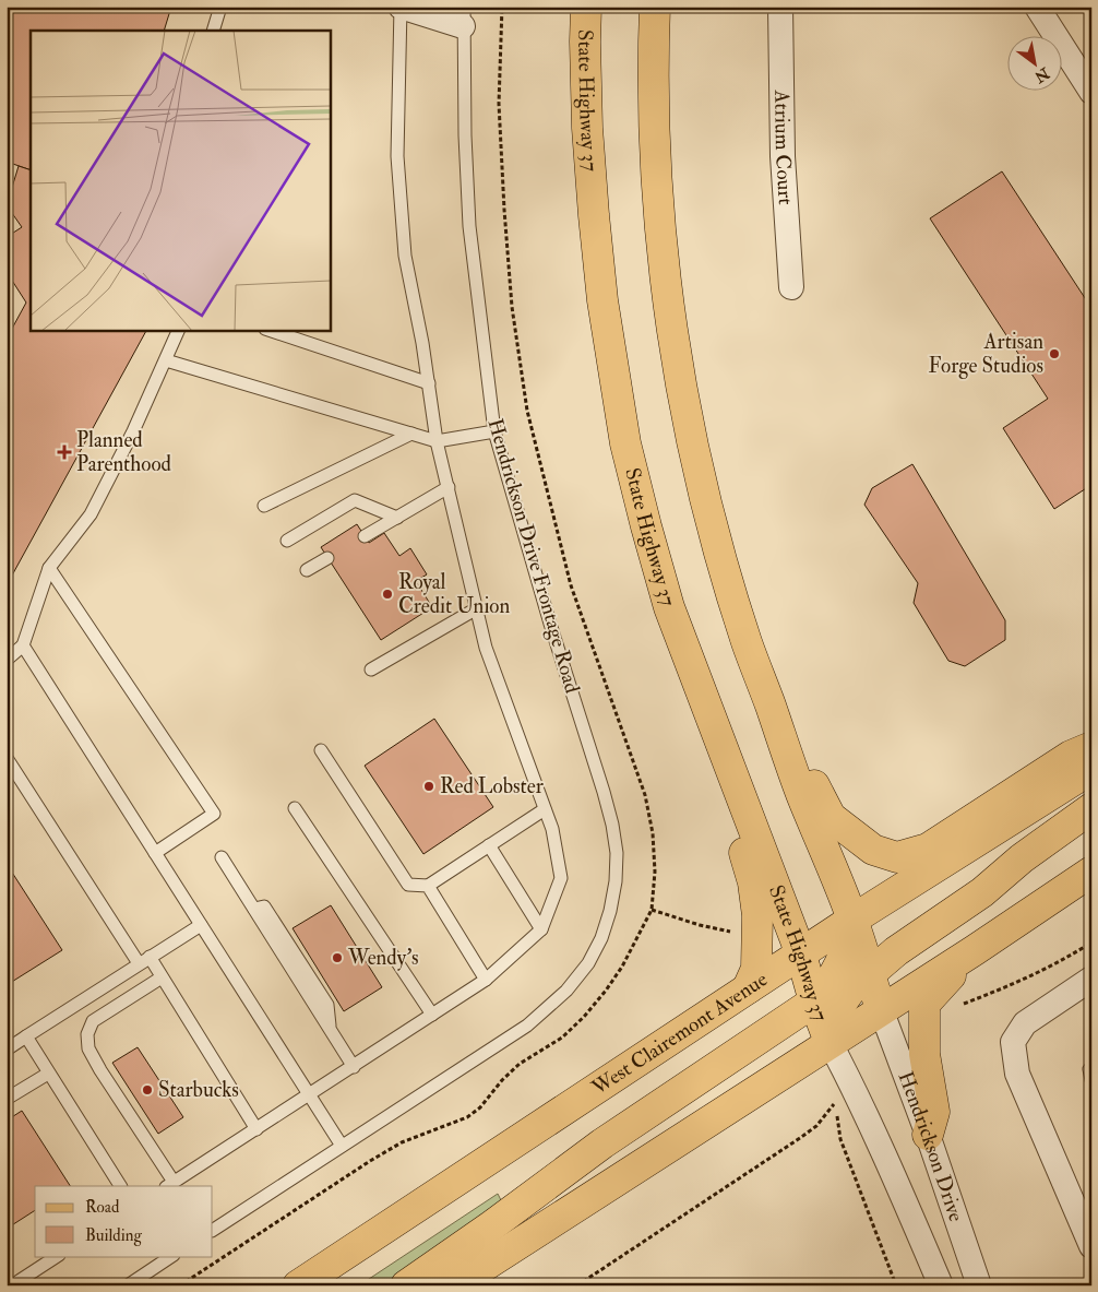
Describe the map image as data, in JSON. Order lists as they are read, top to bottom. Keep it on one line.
{"streets":{"main road":["State Highway 37","West Clairemont Avenue"],"street":["Atrium Court","Hendrickson Drive"],"lane":["Hendrickson Drive Frontage Road"]},"crossings":[["State Highway 37","West Clairemont Avenue"],["State Highway 37","Hendrickson Drive"]],"places":{"other":["Artisan Forge Studios","Royal Credit Union","Red Lobster","Wendy's","Starbucks"],"health":["Planned Parenthood"]},"legend":["Road","Building"],"north":"bottom right"}
